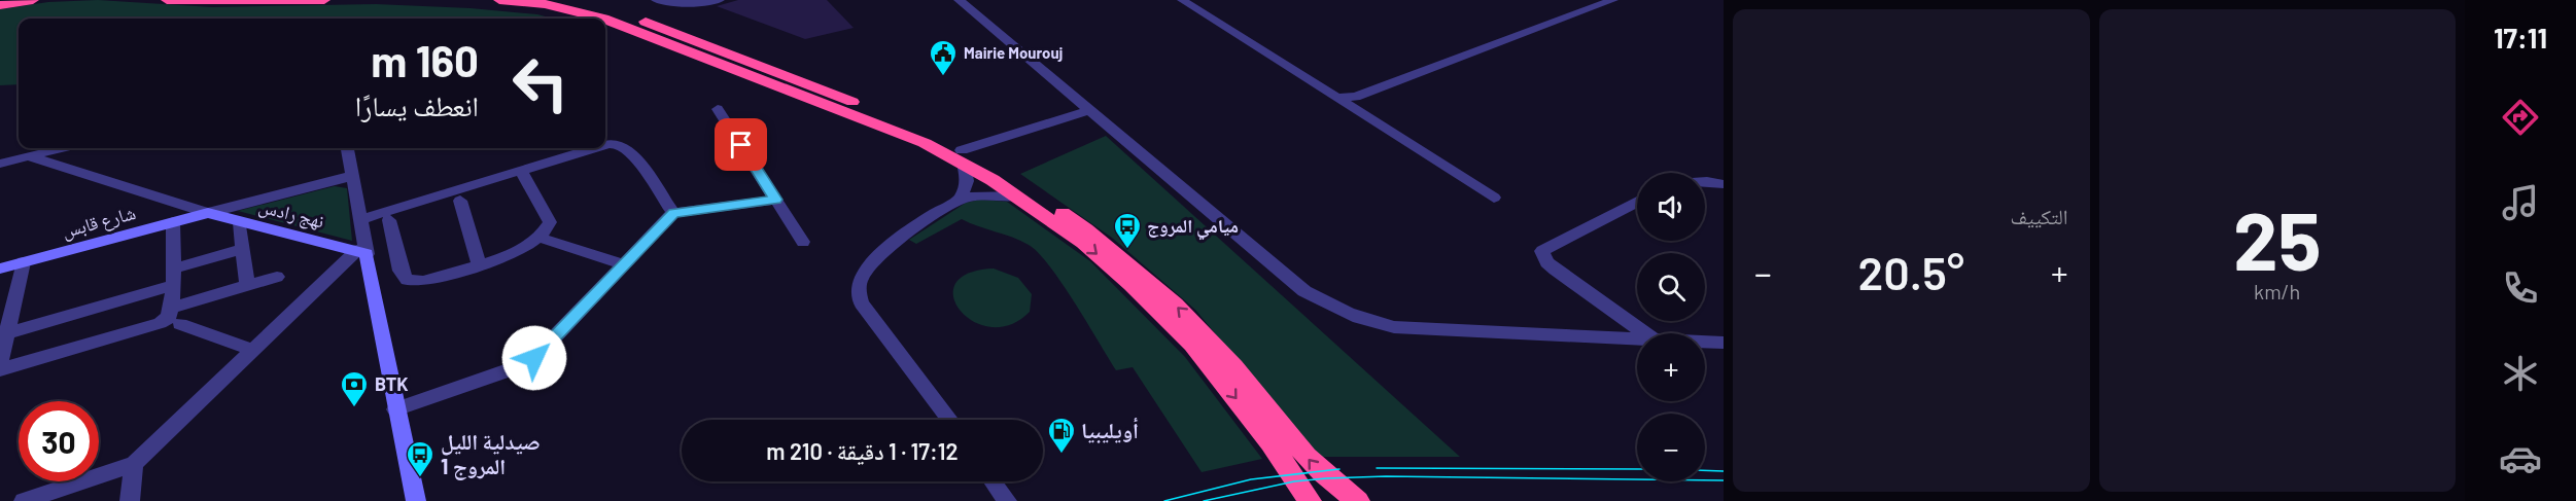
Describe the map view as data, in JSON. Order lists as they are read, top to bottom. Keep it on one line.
{"streets":{"street":["نهج رادس","شارع قابس"]},"crossings":[["نهج رادس","شارع قابس"]],"places":{"public building":["Mairie Mourouj"],"bus stop":["ميامي المروج","صيدلية الليل المروج 1"],"bank":["BTK"],"fuel station":["أويليبيا"]},"page":{"tabs":"17:11","tile":[["25","km/h"],"التكييف"],"turn":["160 m","انعطف يسارًا"],"map_buttons":["+","−"],"heat":["−","20.5°","+"],"limit":"30","trip":"17:12 · 1 دقيقة · 210 m"}}
